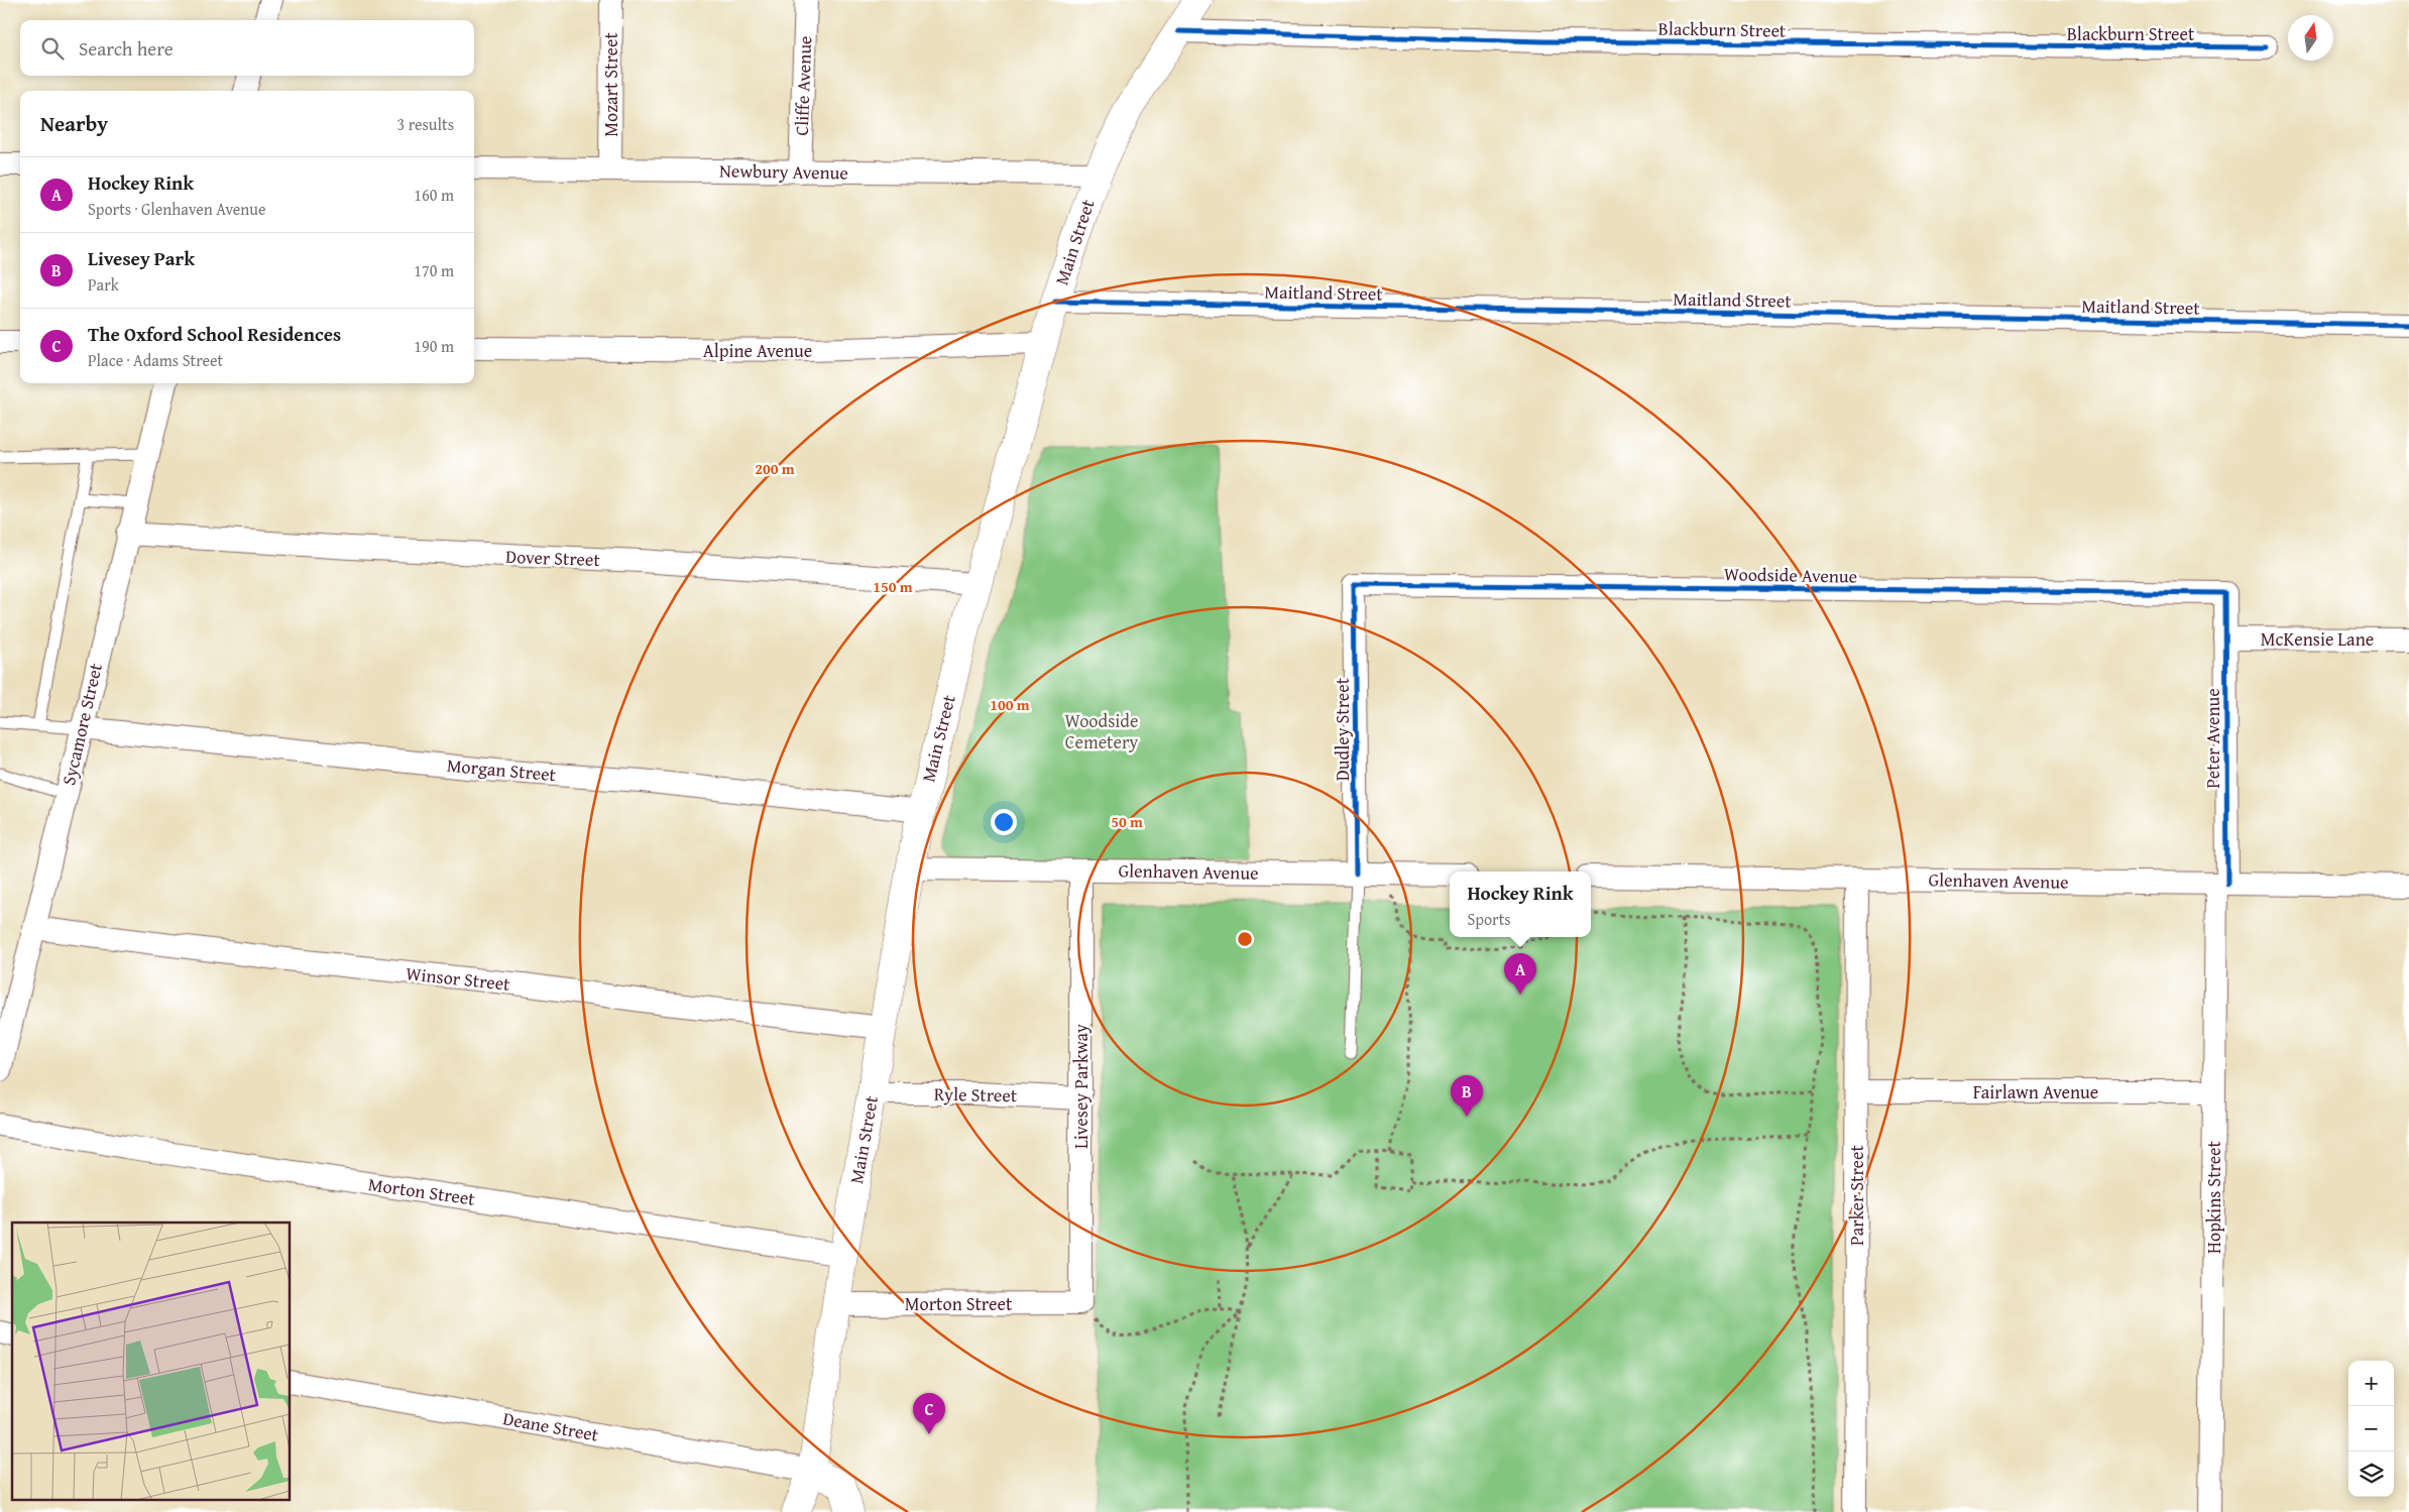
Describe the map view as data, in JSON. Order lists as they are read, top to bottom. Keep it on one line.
{"streets":{"main road":["Main Street"],"street":["Blackburn Street","Mozart Street","Cliffe Avenue","Newbury Avenue","Maitland Street","Alpine Avenue","Dover Street","Woodside Avenue","McKensie Lane","Sycamore Street","Dudley Street","Peter Avenue","Morgan Street","Glenhaven Avenue","Winsor Street","Livesey Parkway","Fairlawn Avenue","Ryle Street","Morton Street","Parker Street","Hopkins Street","Deane Street"]},"crossings":[["Blackburn Street","Main Street"],["Mozart Street","Newbury Avenue"],["Cliffe Avenue","Newbury Avenue"],["Newbury Avenue","Main Street"],["Main Street","Maitland Street"],["Main Street","Alpine Avenue"],["Main Street","Dover Street"],["Main Street","Morgan Street"],["Main Street","Glenhaven Avenue"],["Main Street","Winsor Street"],["Main Street","Ryle Street"],["Main Street","Morton Street"],["Main Street","Deane Street"],["Dover Street","Sycamore Street"],["Woodside Avenue","Dudley Street"],["Woodside Avenue","Peter Avenue"],["McKensie Lane","Peter Avenue"],["Sycamore Street","Morgan Street"],["Sycamore Street","Winsor Street"],["Dudley Street","Glenhaven Avenue"],["Peter Avenue","Glenhaven Avenue"],["Peter Avenue","Hopkins Street"],["Glenhaven Avenue","Livesey Parkway"],["Glenhaven Avenue","Parker Street"],["Glenhaven Avenue","Hopkins Street"],["Livesey Parkway","Ryle Street"],["Livesey Parkway","Morton Street"],["Fairlawn Avenue","Parker Street"],["Fairlawn Avenue","Hopkins Street"]],"parks":["Woodside Cemetery"],"north":"top","page":{"search":"Search here","heading":["Nearby","3 results"],"list":[{"mark":"A","name":"Hockey Rink","note":"Sports · Glenhaven Avenue","value":"160 m"},{"mark":"B","name":"Livesey Park","note":"Park","value":"170 m"},{"mark":"C","name":"The Oxford School Residences","note":"Place · Adams Street","value":"190 m"}],"popup":["Hockey Rink","Sports"],"pins":["A","B","C"],"map_buttons":["+","−"]},"rings":["200 m","150 m","100 m","50 m"]}
